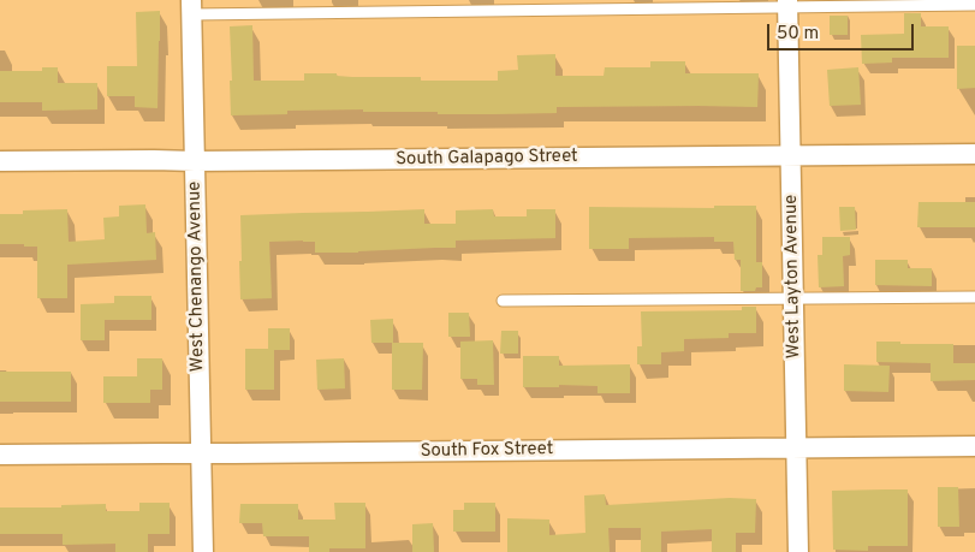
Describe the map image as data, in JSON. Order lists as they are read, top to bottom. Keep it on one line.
{"streets":{"street":["South Galapago Street","West Chenango Avenue","West Layton Avenue","South Fox Street"]},"crossings":[["South Galapago Street","West Chenango Avenue"],["South Galapago Street","West Layton Avenue"],["West Chenango Avenue","South Fox Street"],["West Layton Avenue","South Fox Street"]],"scale_bar":"50 m"}
